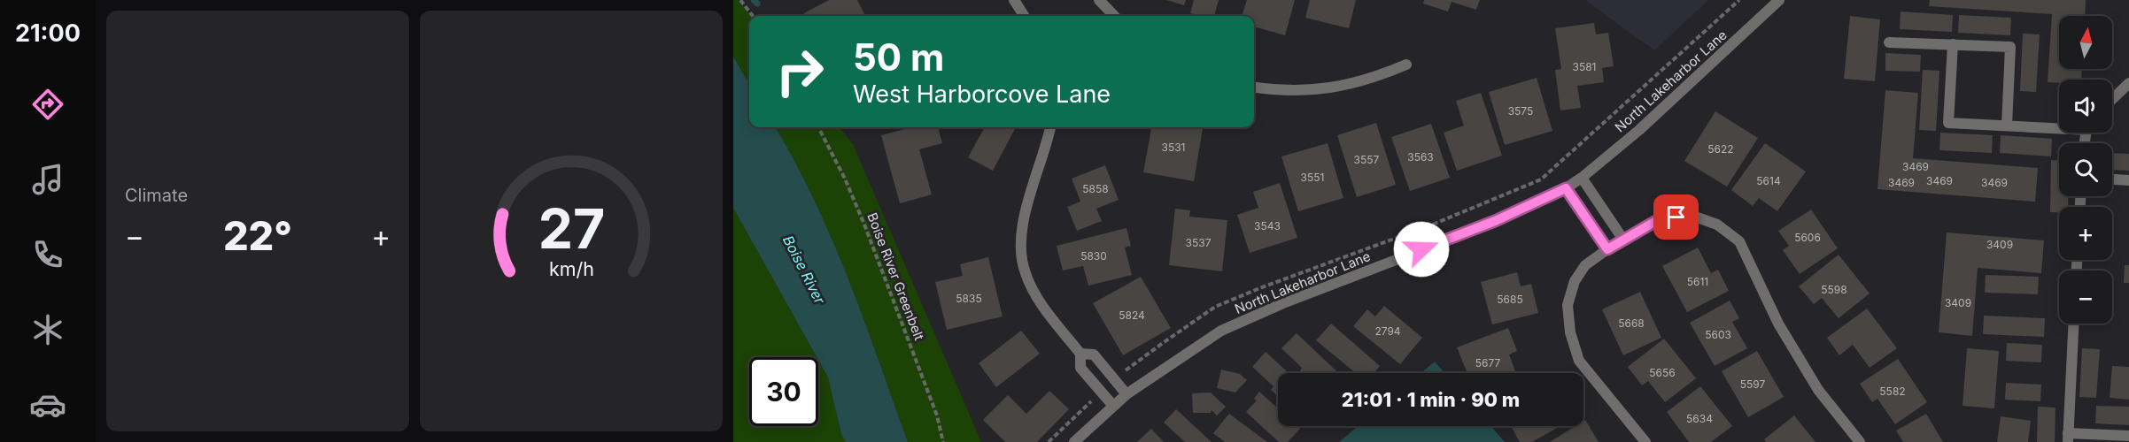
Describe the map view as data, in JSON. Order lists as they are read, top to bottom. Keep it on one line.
{"streets":{"street":["North Lakeharbor Lane"],"path":["Boise River Greenbelt"]},"water":["Boise River"],"house_numbers":["3581","3575","3531","5622","3563","3557","3469","3551","5614","3469","3469","3469","5858","3543","5606","3537","3409","5830","5611","5598","5835","5685","3409","5824","5668","2794","5603","5677","5656","5597","5582","5634"],"north":"top","page":{"tabs":"21:00","tile":"Climate","map_buttons":["+","−"],"turn":["50 m","West Harborcove Lane"],"heat":["−","22°","+"],"limit":"30","trip":"21:01 · 1 min · 90 m","gauge":["27","km/h"]}}
